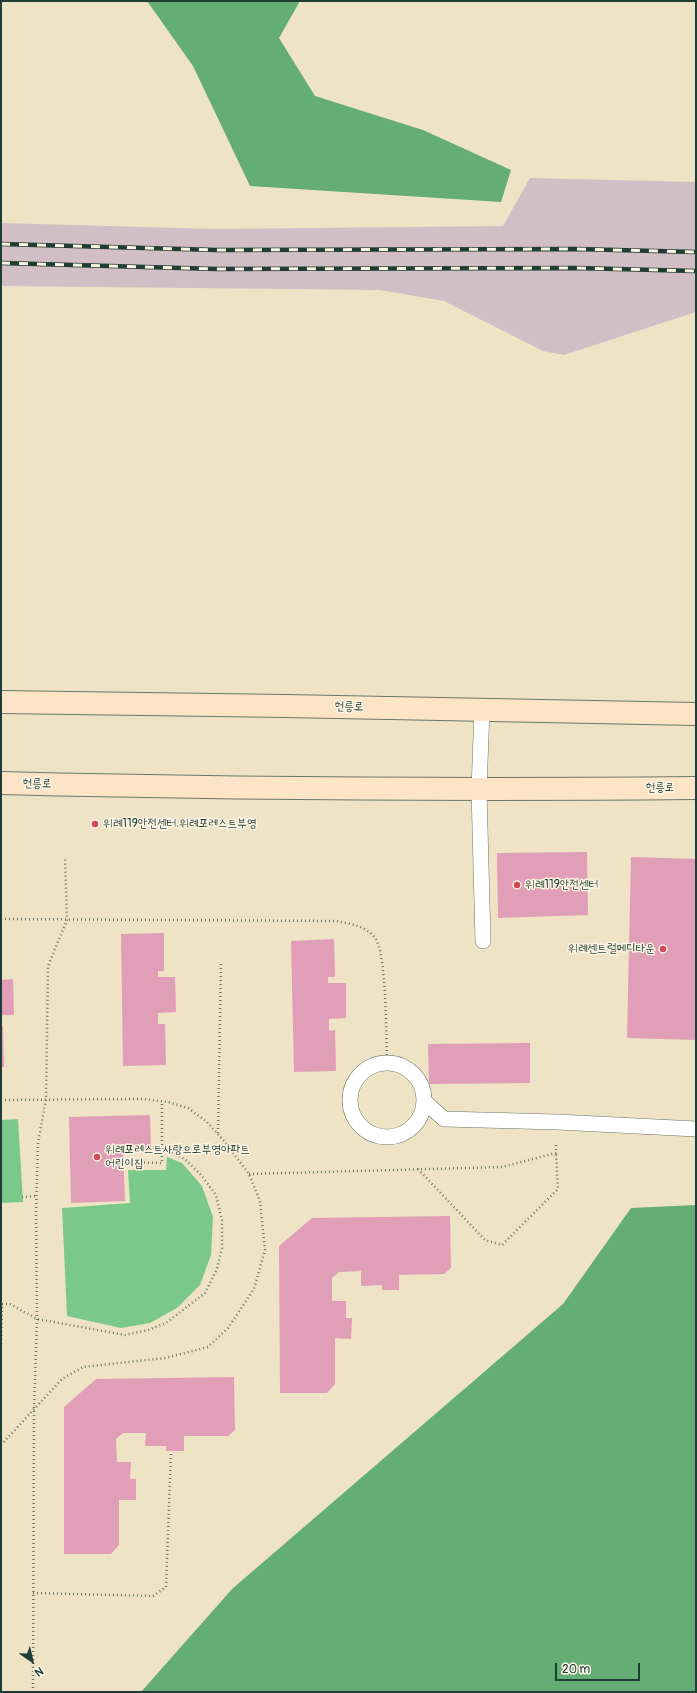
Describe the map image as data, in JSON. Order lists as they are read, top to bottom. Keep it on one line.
{"streets":{"main road":["헌릉로"]},"places":["위례119안전센터.위례포레스트부영","위례119안전센터","위례센트럴메디타운","위례포레스트사랑으로부영아파트 어린이집"],"scale_bar":"20 m","north":"bottom right"}
